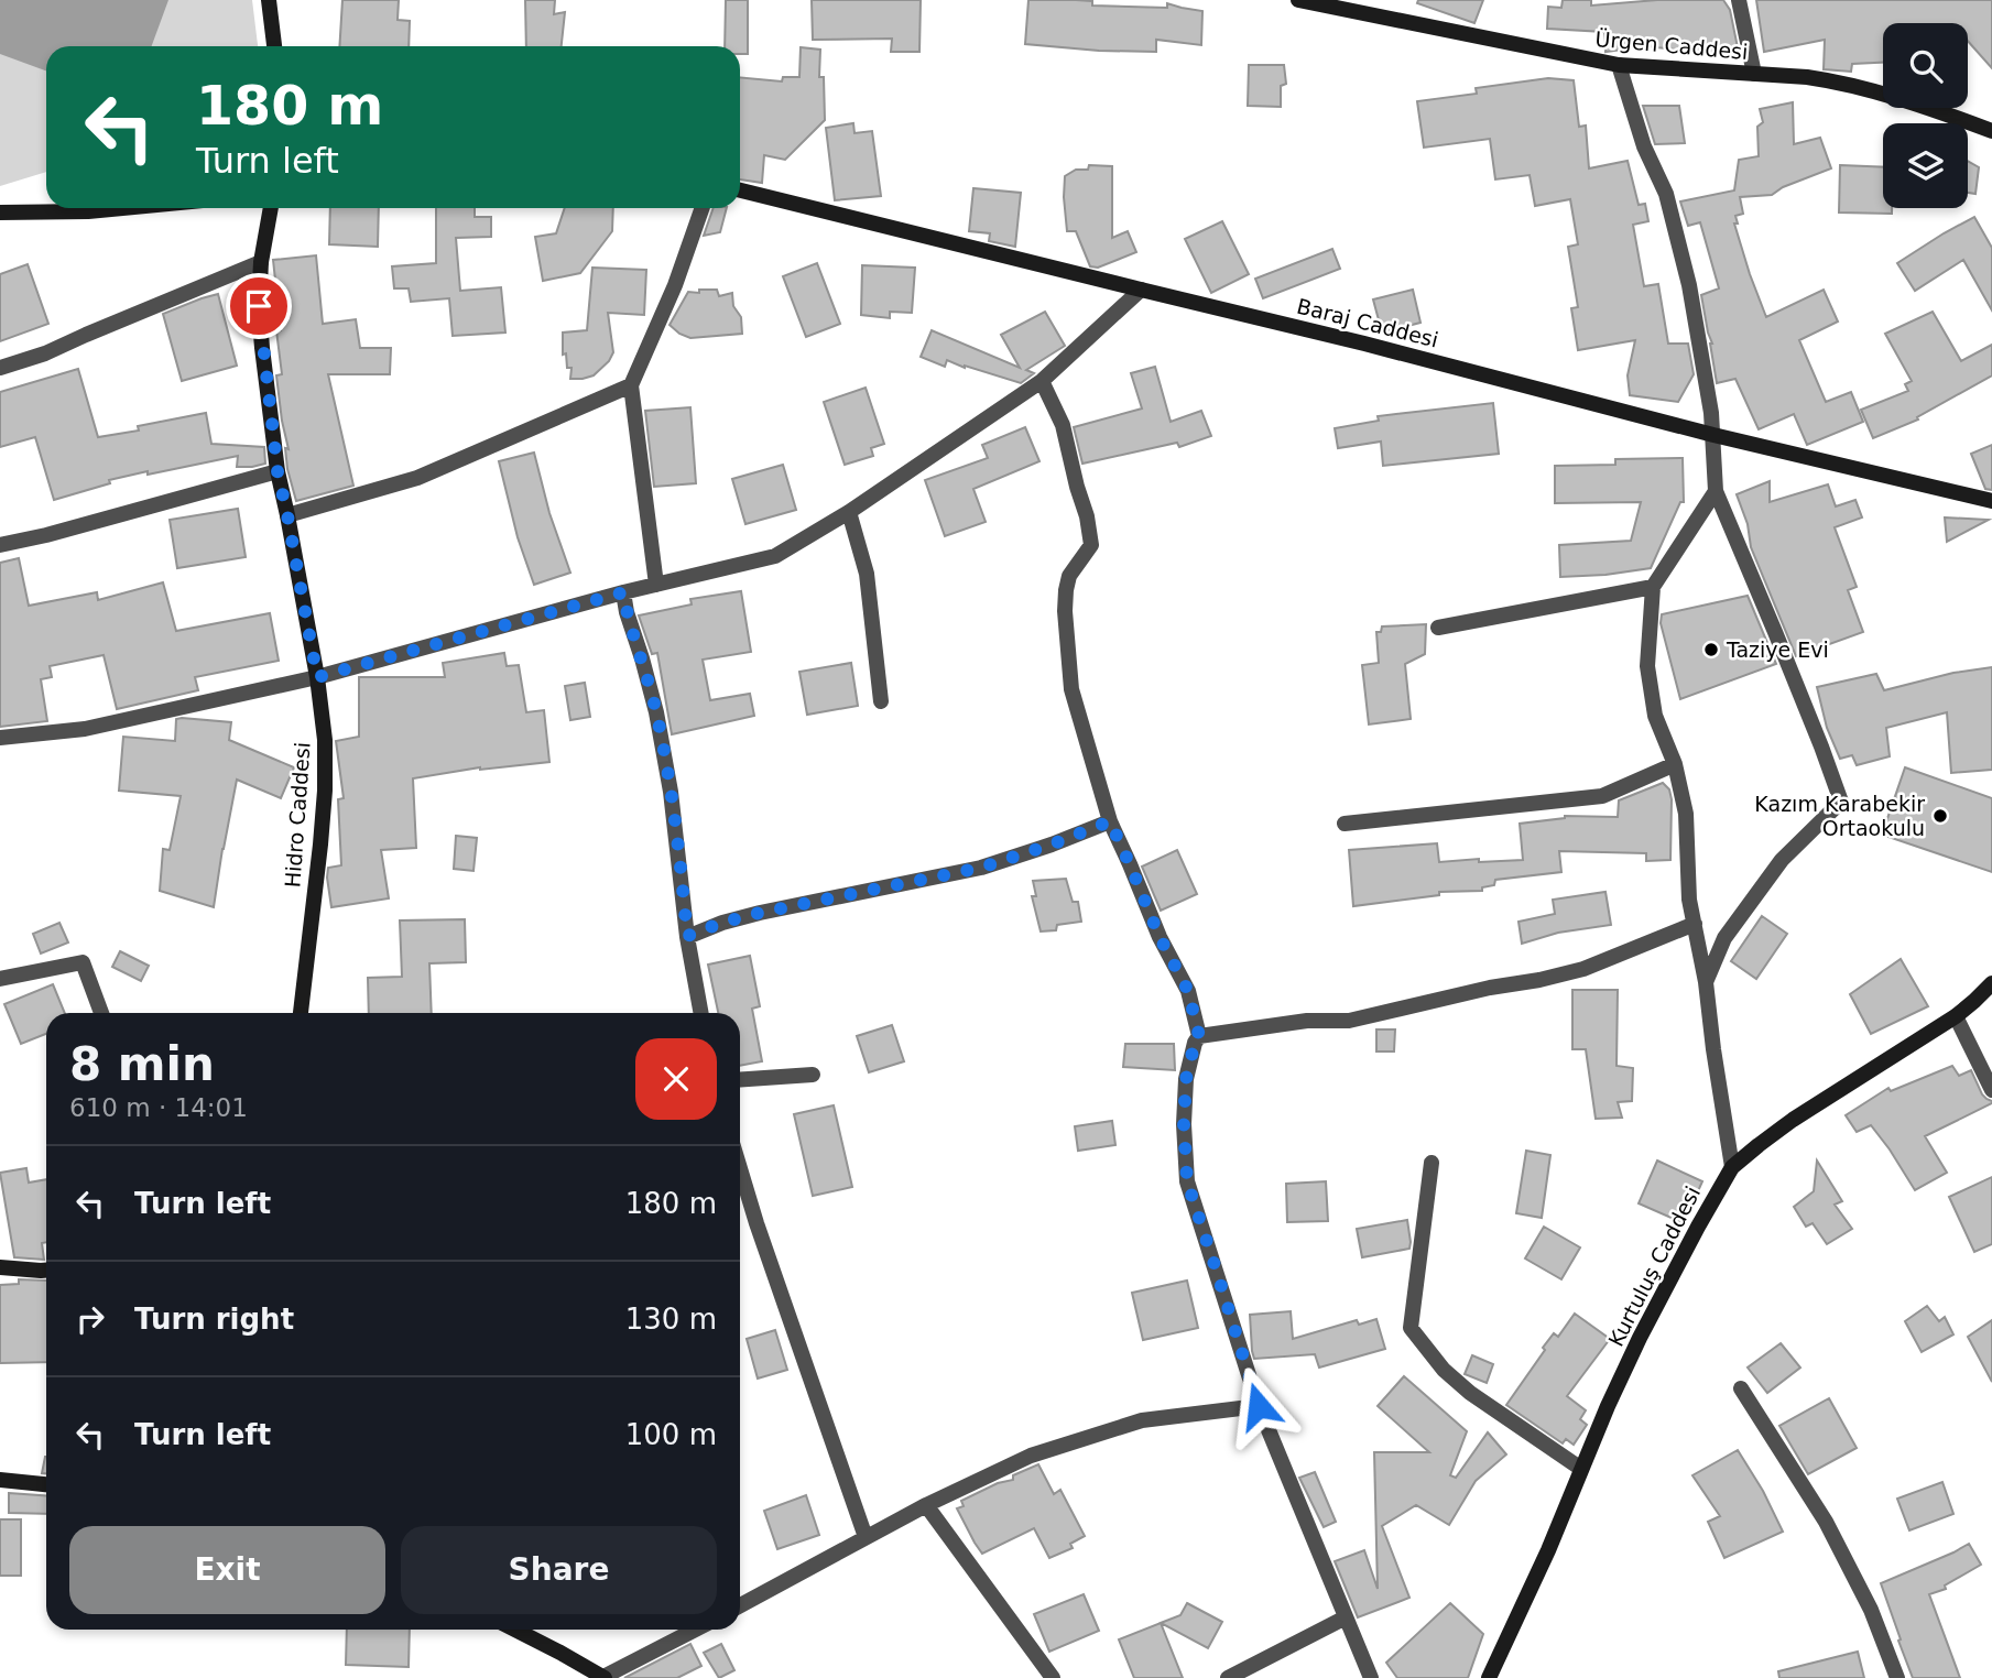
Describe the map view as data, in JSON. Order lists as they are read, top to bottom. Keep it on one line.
{"streets":{"street":["Ürgen Caddesi","Baraj Caddesi","Hidro Caddesi","Kurtuluş Caddesi"]},"places":["Taziye Evi","Kazım Karabekir Ortaokulu"],"page":{"turn":["180 m","Turn left"],"heading":["8 min","610 m · 14:01"],"list":[{"name":"Turn left","value":"180 m"},{"name":"Turn right","value":"130 m"},{"name":"Turn left","value":"100 m"}],"buttons":["Exit","Share"]}}
